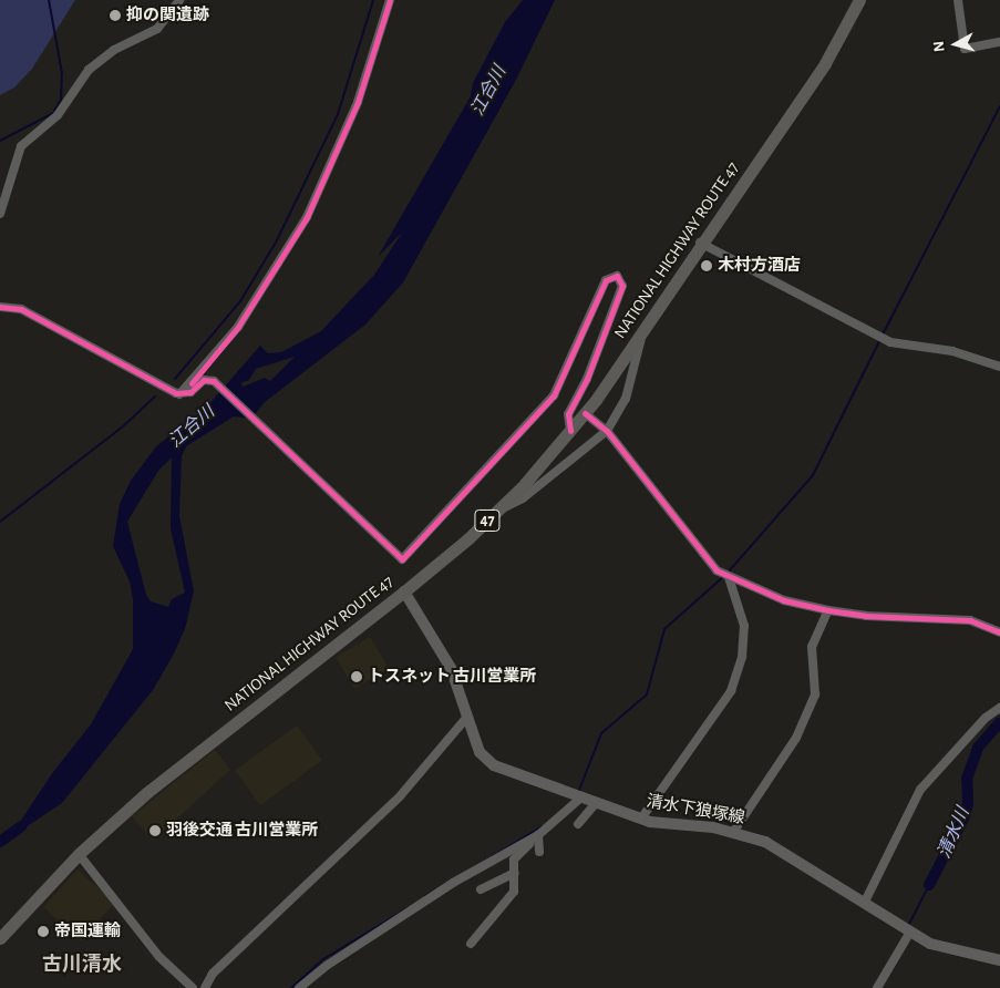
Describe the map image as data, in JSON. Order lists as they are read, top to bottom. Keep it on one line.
{"streets":{"highway":["NATIONAL HIGHWAY ROUTE 47","47"],"main road":["清水下狼塚線"]},"crossings":[["NATIONAL HIGHWAY ROUTE 47","清水下狼塚線"]],"districts":["古川清水"],"water":["江合川","清水川"],"places":["抑の関遺跡","木村方酒店","トスネット 古川営業所","羽後交通 古川営業所","帝国運輸"],"north":"left"}
